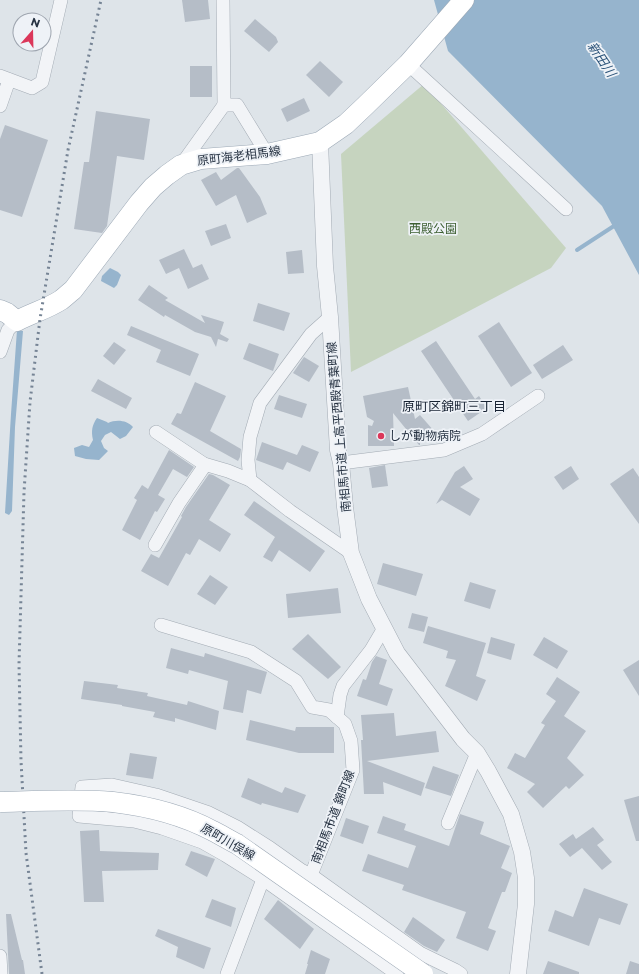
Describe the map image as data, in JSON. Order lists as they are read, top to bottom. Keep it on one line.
{"streets":{"main road":["原町海老相馬線","原町川俣線"],"street":["南相馬市道 上高平西殿青葉町線","南相馬市道 錦町線"]},"crossings":[["原町海老相馬線","南相馬市道 上高平西殿青葉町線"]],"districts":["原町区錦町三丁目"],"water":["新田川"],"parks":["西殿公園"],"places":["しが動物病院"],"north":"top"}
